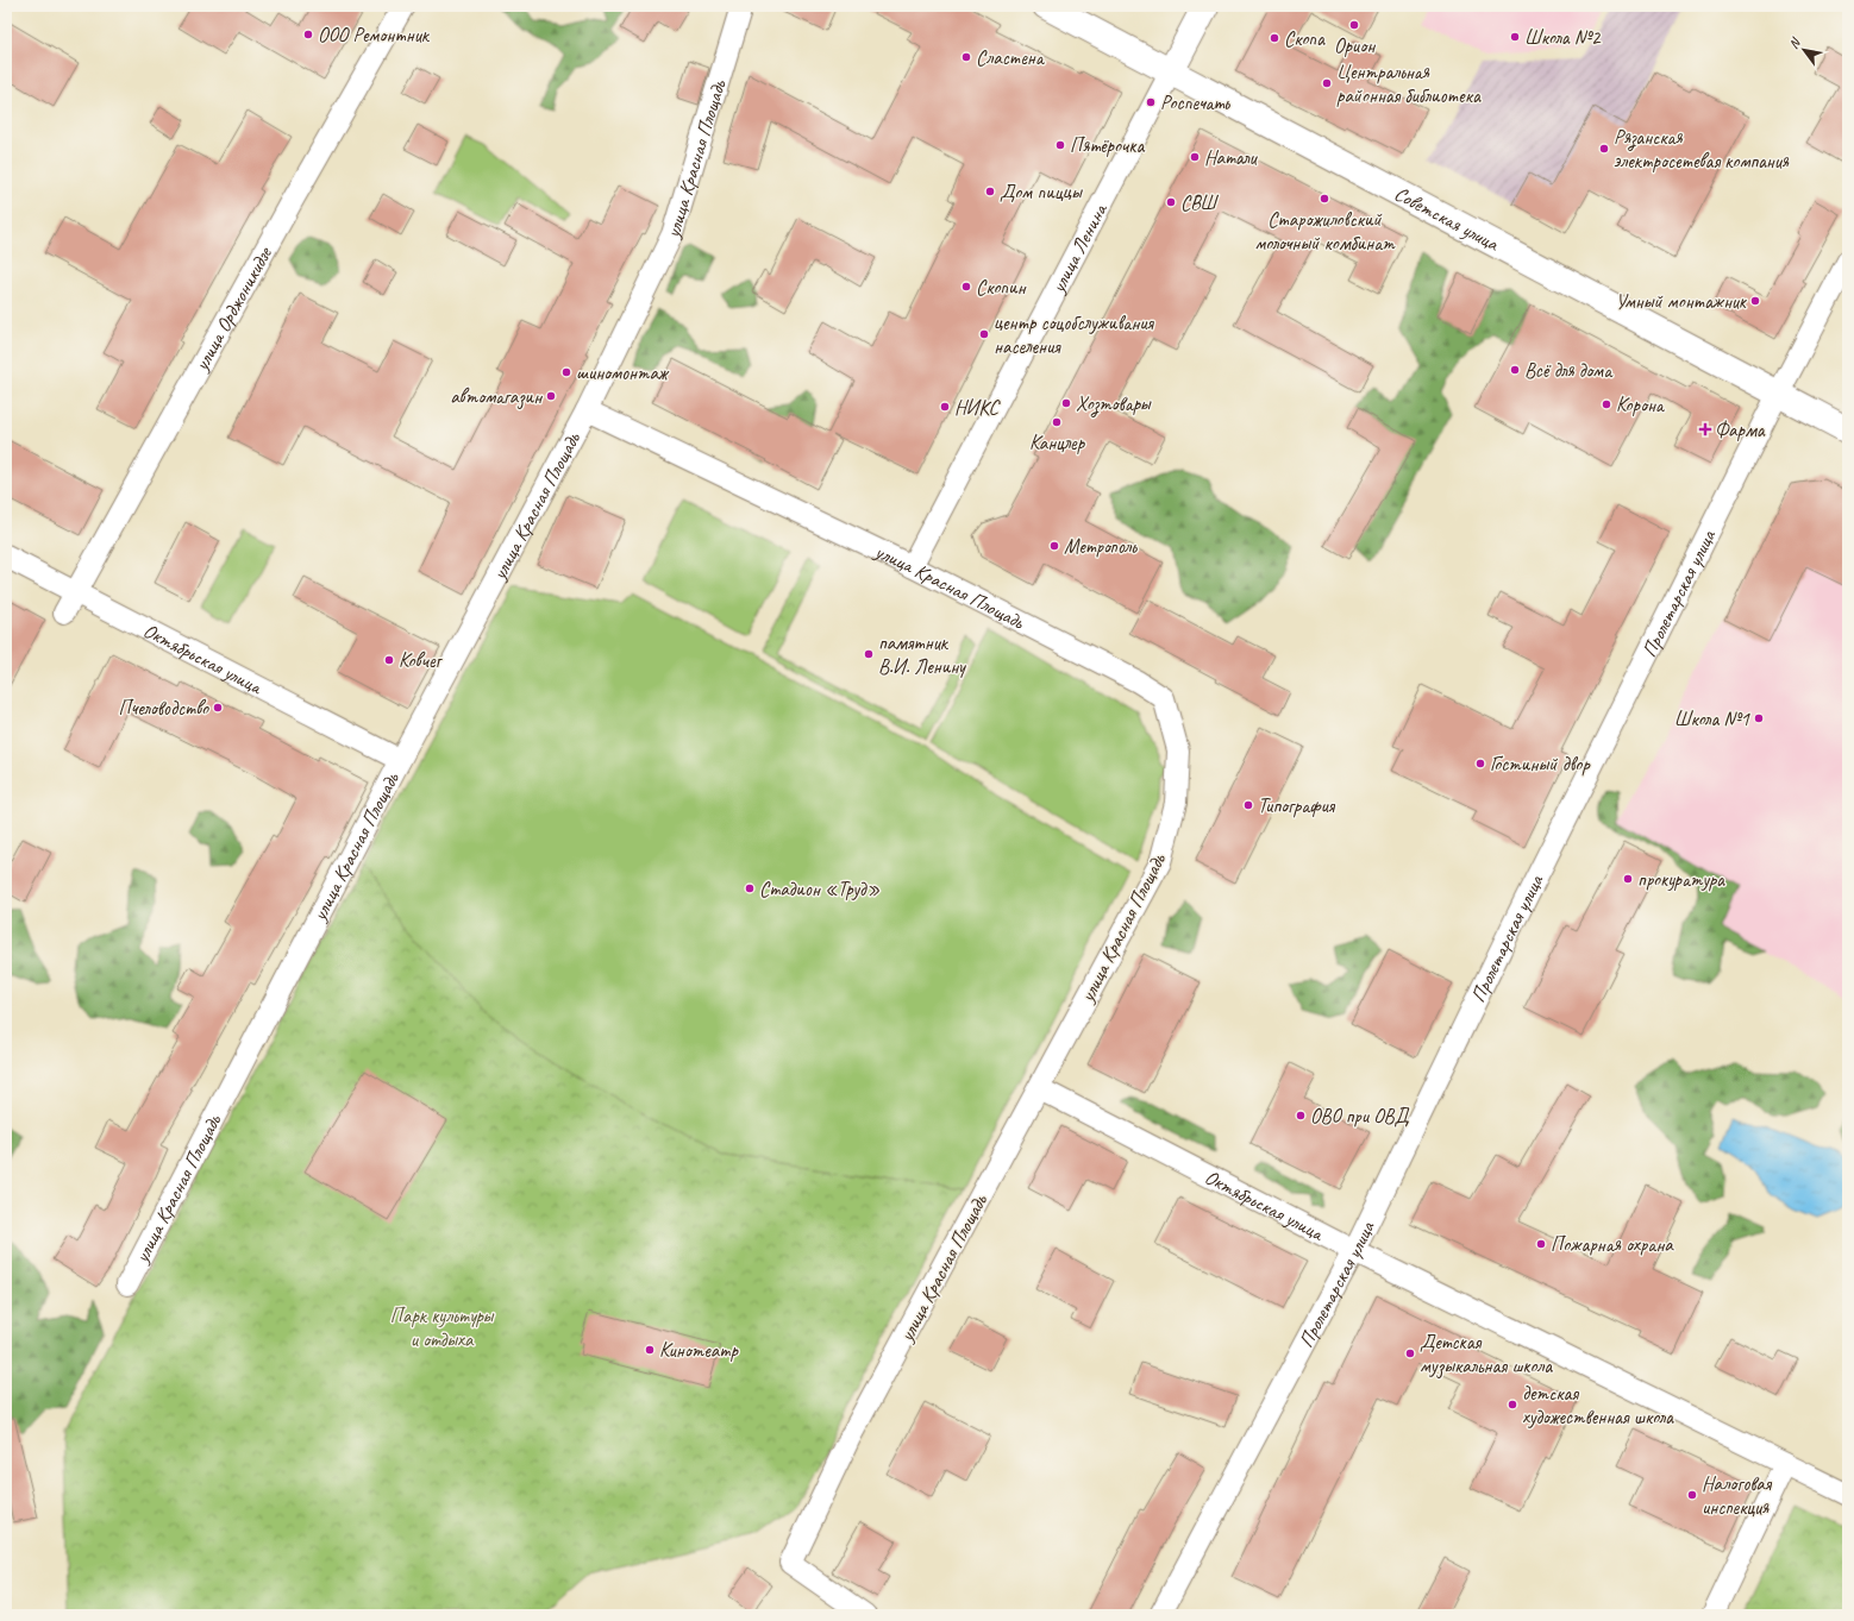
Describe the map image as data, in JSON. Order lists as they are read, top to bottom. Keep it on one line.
{"streets":{"street":["улица Красная Площадь","Советская улица","улица Ленина","улица Орджоникидзе","Пролетарская улица","Октябрьская улица"]},"crossings":[["улица Красная Площадь","улица Ленина"],["улица Красная Площадь","Октябрьская улица"],["Советская улица","улица Ленина"],["Советская улица","Пролетарская улица"],["улица Орджоникидзе","Октябрьская улица"],["Пролетарская улица","Октябрьская улица"]],"parks":["Парк культуры и отдыха"],"places":{"other":["Орион","ООО Ремонтник","Школа №2","Скопа","Сластена","Центральная районная библиотека","Роспечать","Пятёрочка","Рязанская электросетевая компания","Натали","Дом пиццы","Старожиловский молочный комбинат","СВШ","Скопин","Умный монтажник","центр соцобслуживания населения","Всё для дома","шиномонтаж","автомагазин","Хозтовары","Корона","НИКС","Канцлер","Метрополь","памятник В.И. Ленину","Ковчег","Пчеловодство","Школа №1","Гостиный двор","Типография","прокуратура","Стадион «Труд»","ОВО при ОВД","Пожарная охрана","Кинотеатр","Детская музыкальная школа","детская художественная школа","Налоговая инспекция"],"health":["Фарма"]},"north":"top left"}
